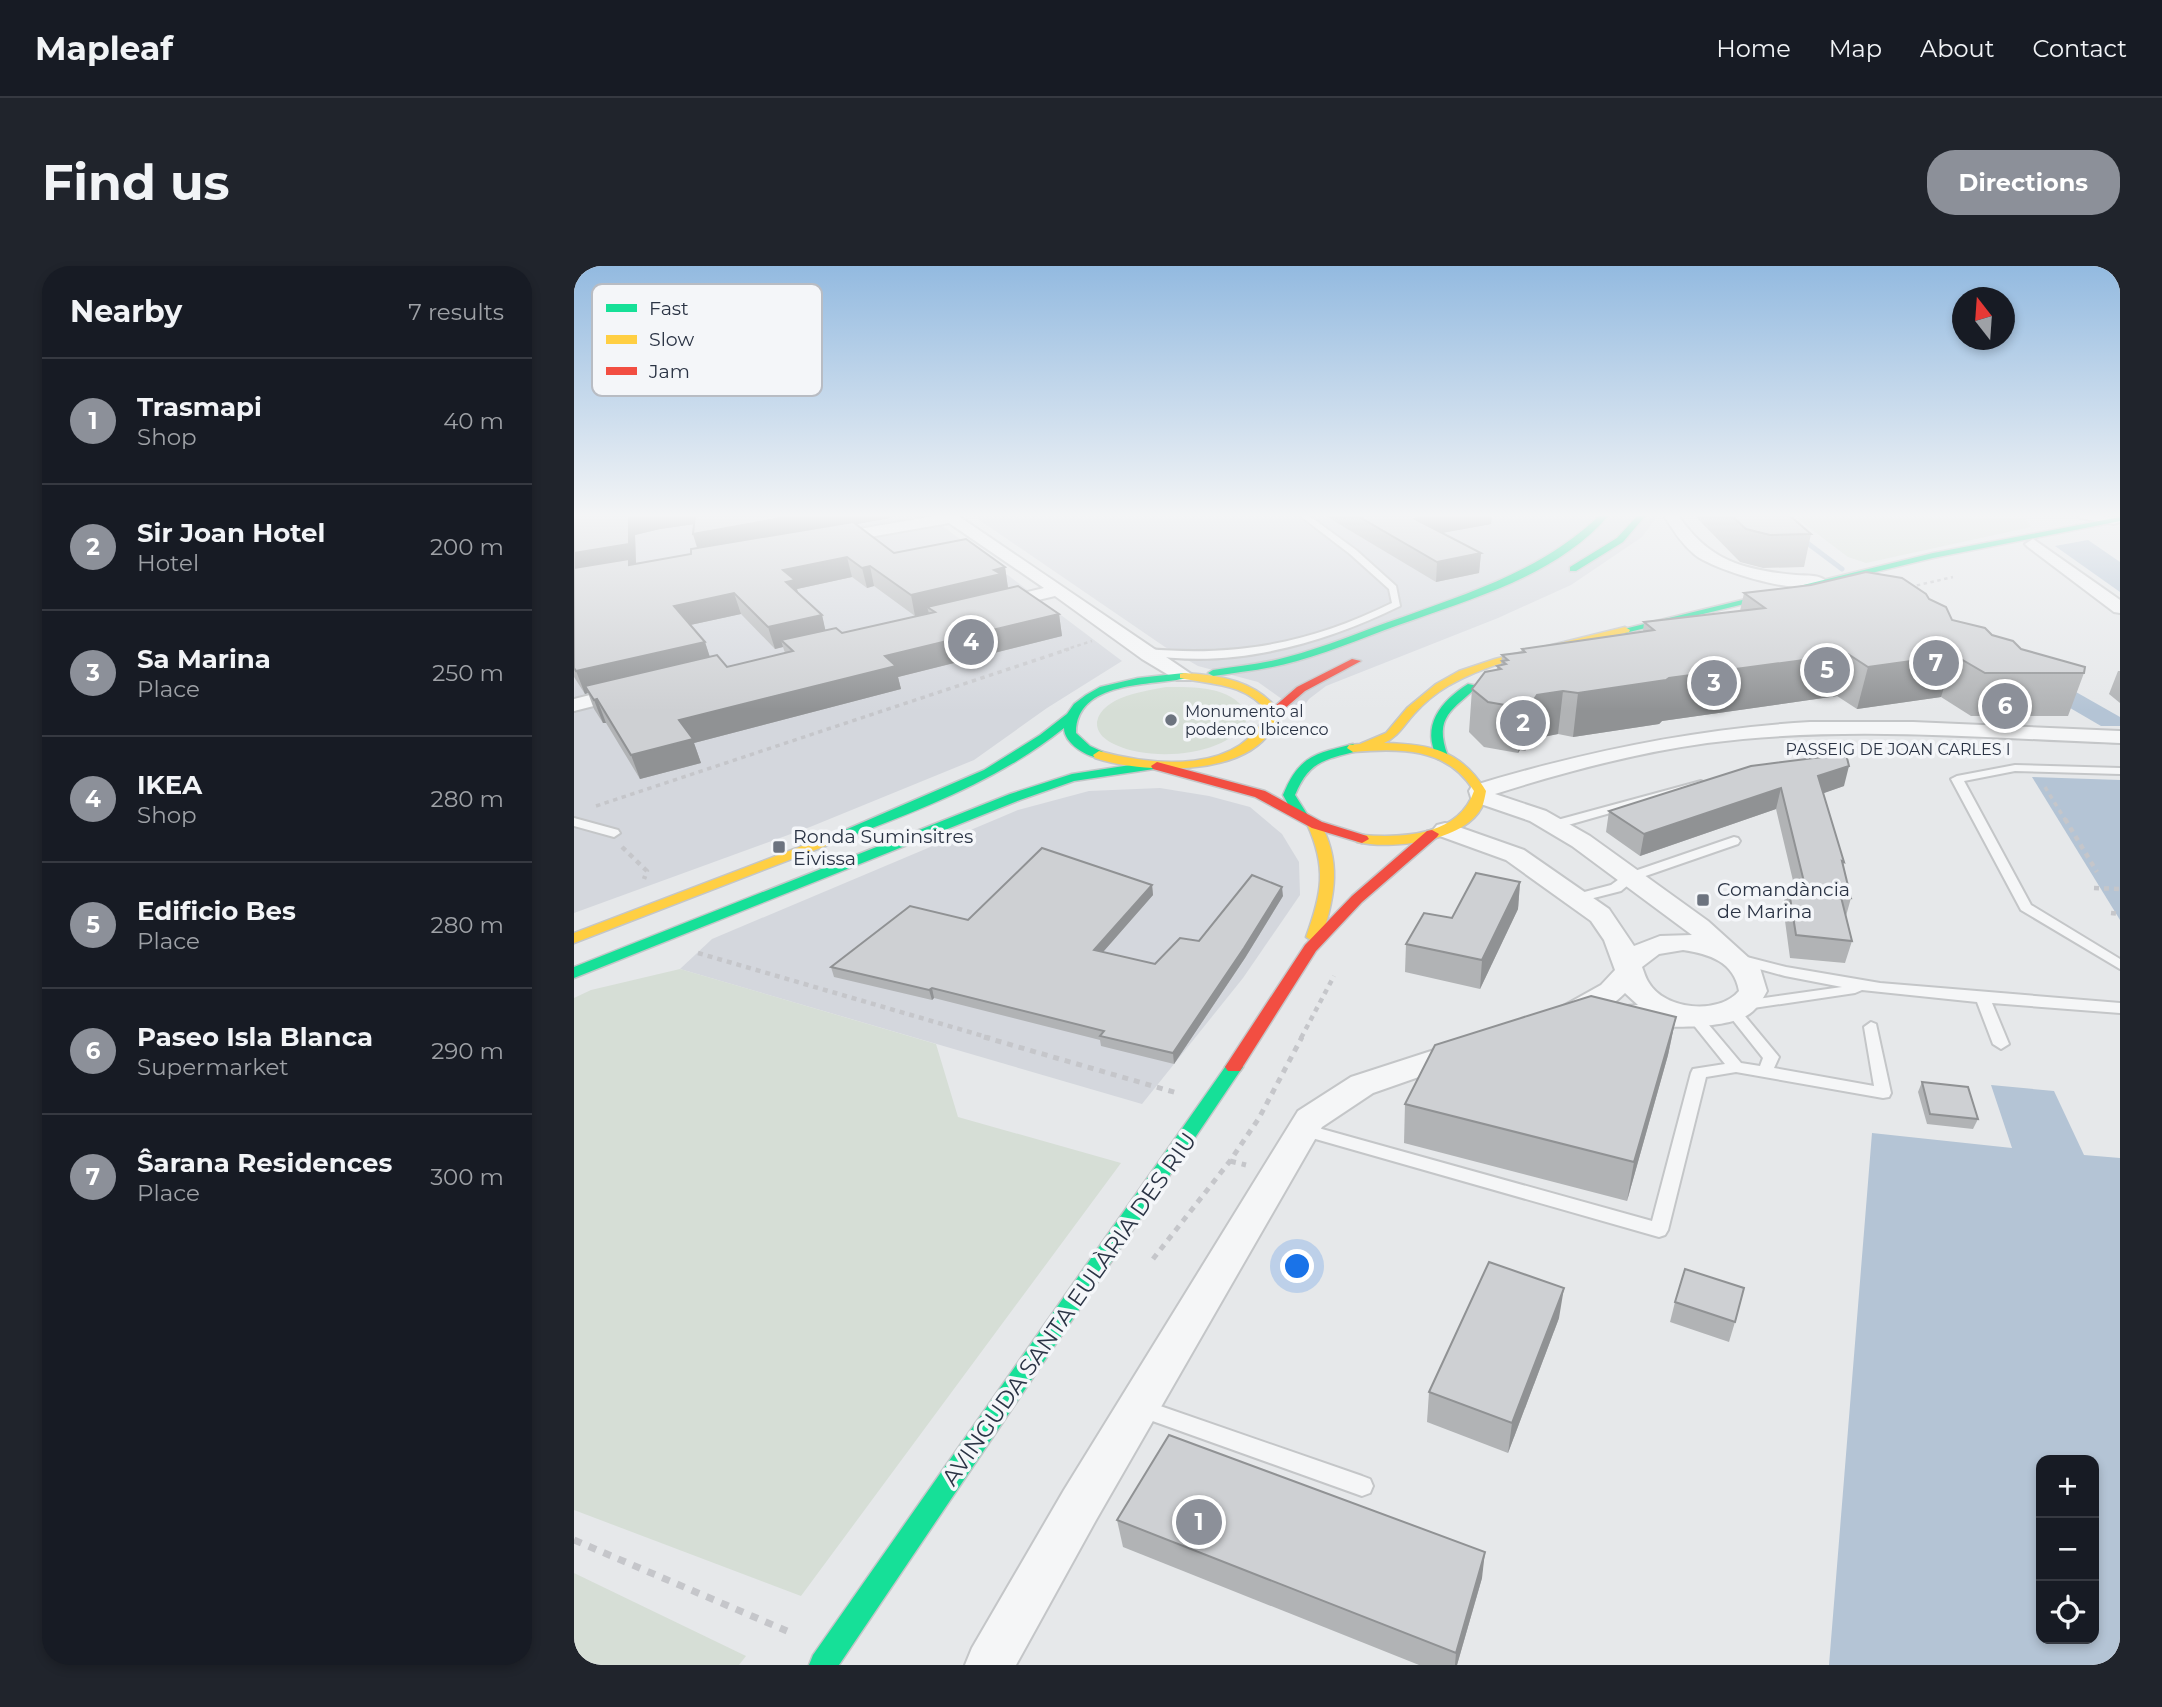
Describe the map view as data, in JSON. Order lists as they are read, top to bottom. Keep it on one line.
{"streets":{"street":["PASSEIG DE JOAN CARLES I","AVINGUDA SANTA EULÀRIA DES RIU"]},"crossings":[["PASSEIG DE JOAN CARLES I","AVINGUDA SANTA EULÀRIA DES RIU"]],"places":{"other":["Monumento al podenco Ibicenco"],"transit":["Ronda Suminsitres Eivissa","Comandància de Marina"]},"legend":["Fast","Slow","Jam"],"north":"top","page":{"header":"Mapleaf","nav":["Home","Map","About","Contact"],"buttons":"Directions","title":"Find us","heading":["Nearby","7 results"],"list":[{"mark":"1","name":"Trasmapi","note":"Shop","value":"40 m"},{"mark":"2","name":"Sir Joan Hotel","note":"Hotel","value":"200 m"},{"mark":"3","name":"Sa Marina","note":"Place","value":"250 m"},{"mark":"4","name":"IKEA","note":"Shop","value":"280 m"},{"mark":"5","name":"Edificio Bes","note":"Place","value":"280 m"},{"mark":"6","name":"Paseo Isla Blanca","note":"Supermarket","value":"290 m"},{"mark":"7","name":"Ŝarana Residences","note":"Place","value":"300 m"}],"pins":["4","7","5","3","6","2","1"],"map_buttons":["+","−"]}}
